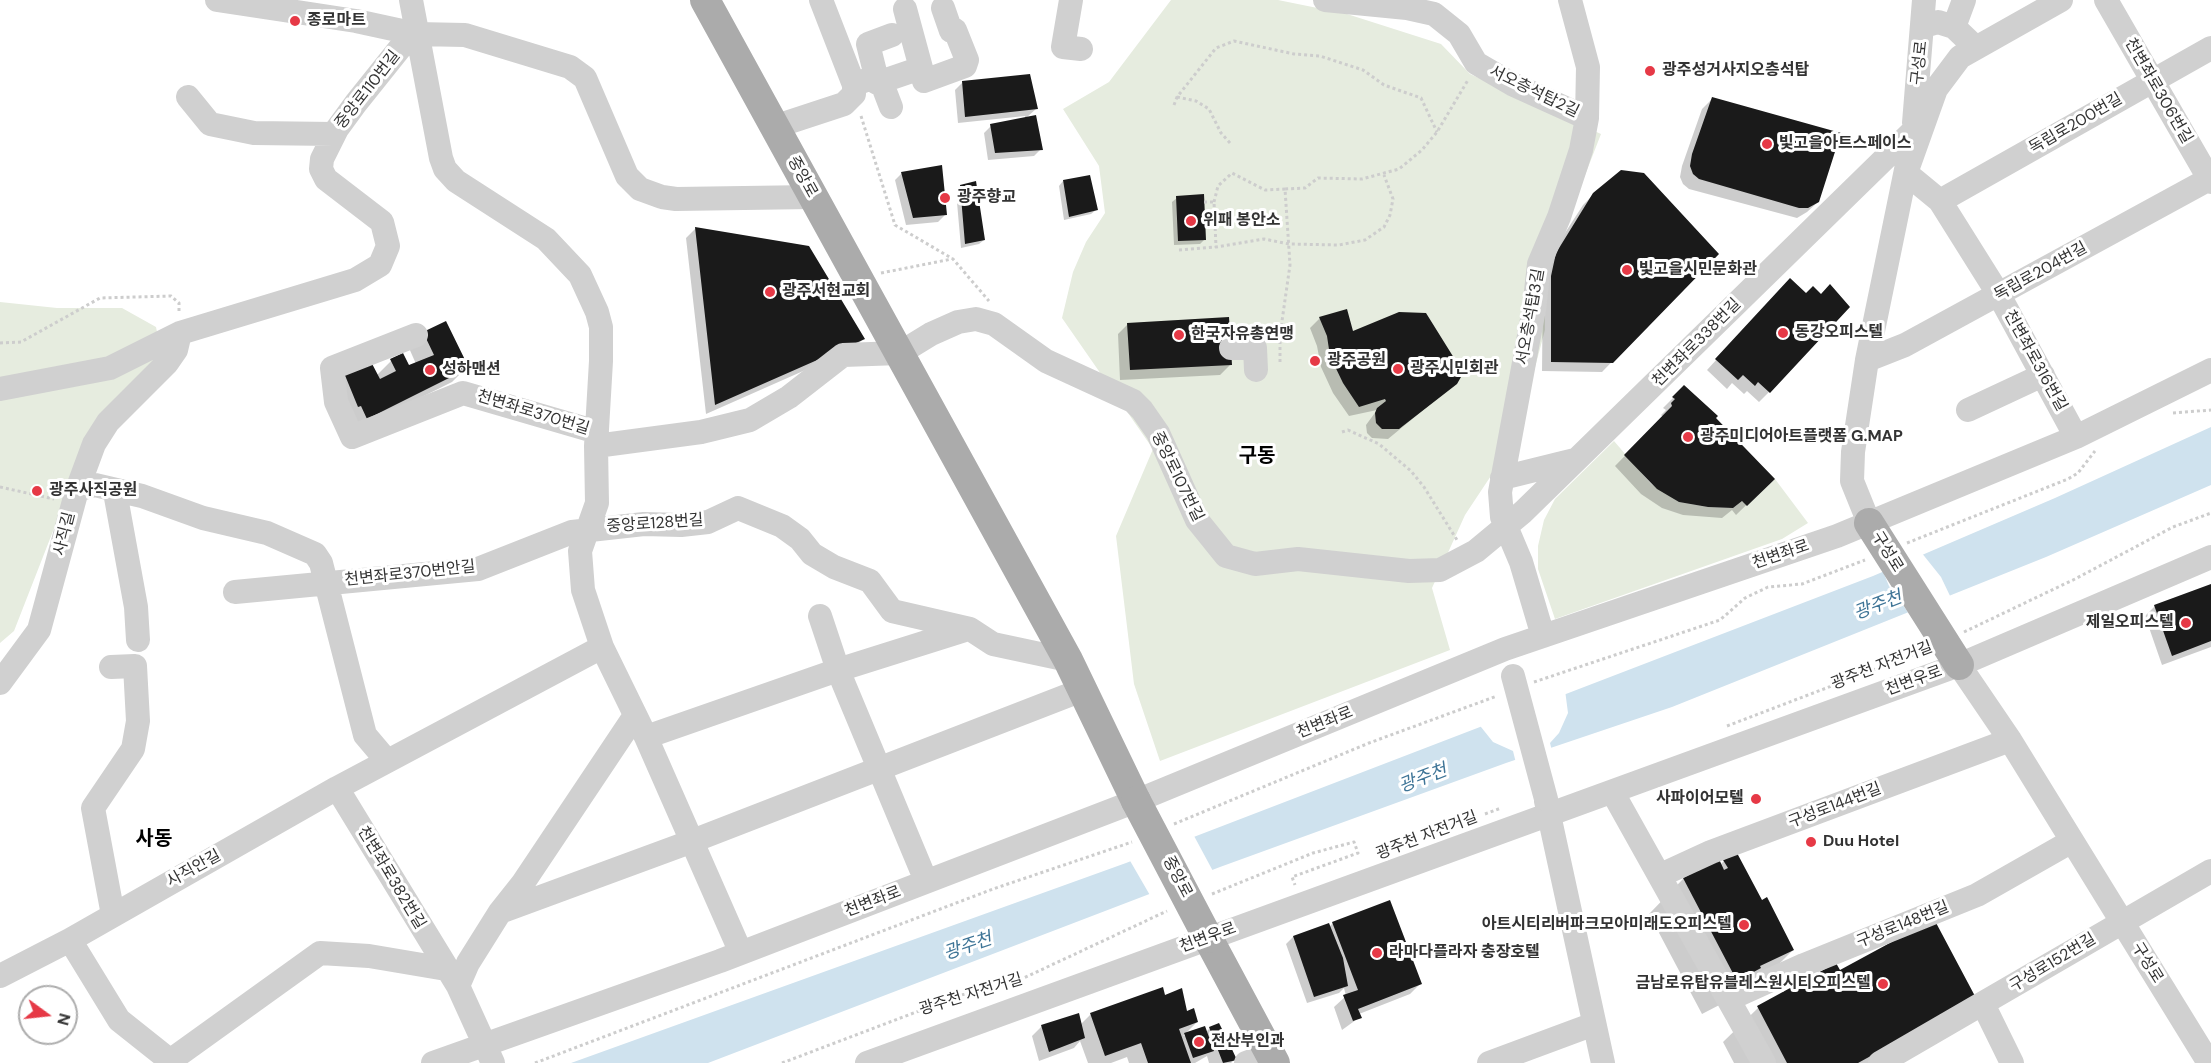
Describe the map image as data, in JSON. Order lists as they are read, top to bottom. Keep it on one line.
{"streets":{"main road":["구성로","중앙로"],"street":["중앙로110번길","천변좌로306번길","서오층석탑2길","독립로200번길","독립로204번길","서오층석탑3길","천변좌로338번길","천변좌로316번길","천변좌로370번길","중앙로107번길","중앙로128번길","사직길","천변좌로","천변좌로370번안길","천변우로","구성로144번길","사직안길","천변좌로382번길","구성로148번길","구성로152번길"],"path":["광주천 자전거길"]},"crossings":[["구성로","독립로204번길"],["구성로","천변좌로338번길"],["구성로","천변좌로316번길"],["구성로","천변좌로"],["구성로","천변우로"],["구성로","구성로144번길"],["구성로","구성로148번길"],["구성로","구성로152번길"],["중앙로110번길","천변좌로370번길"],["중앙로110번길","사직길"],["천변좌로306번길","독립로200번길"],["천변좌로306번길","독립로204번길"],["서오층석탑2길","서오층석탑3길"],["독립로200번길","천변좌로316번길"],["중앙로","천변좌로370번길"],["중앙로","중앙로107번길"],["중앙로","중앙로128번길"],["중앙로","천변좌로"],["중앙로","천변우로"],["독립로204번길","천변좌로316번길"],["서오층석탑3길","천변좌로338번길"],["서오층석탑3길","천변좌로"],["천변좌로338번길","중앙로107번길"],["천변좌로316번길","천변좌로"],["천변좌로370번길","중앙로107번길"],["천변좌로370번길","중앙로128번길"],["천변좌로370번길","천변좌로"],["천변좌로370번길","천변좌로370번안길"],["천변좌로370번길","사직안길"],["중앙로128번길","천변좌로370번안길"],["사직길","천변좌로370번안길"],["천변좌로","천변좌로382번길"],["사직안길","천변좌로382번길"]],"districts":["구동","사동"],"water":["광주천"],"places":["종로마트","광주성거사지오층석탑","빛고을아트스페이스","광주향교","위패 봉안소","빛고을시민문화관","광주서현교회","동강오피스텔","한국자유총연맹","광주공원","광주시민회관","성하맨션","광주미디어아트플랫폼 G.MAP","광주사직공원","제일오피스텔","사파이어모텔","Duu Hotel","아트시티리버파크모아미래도오피스텔","라마다플라자 충장호텔","금남로유탑유블레스원시티오피스텔","전산부인과"],"north":"right"}
